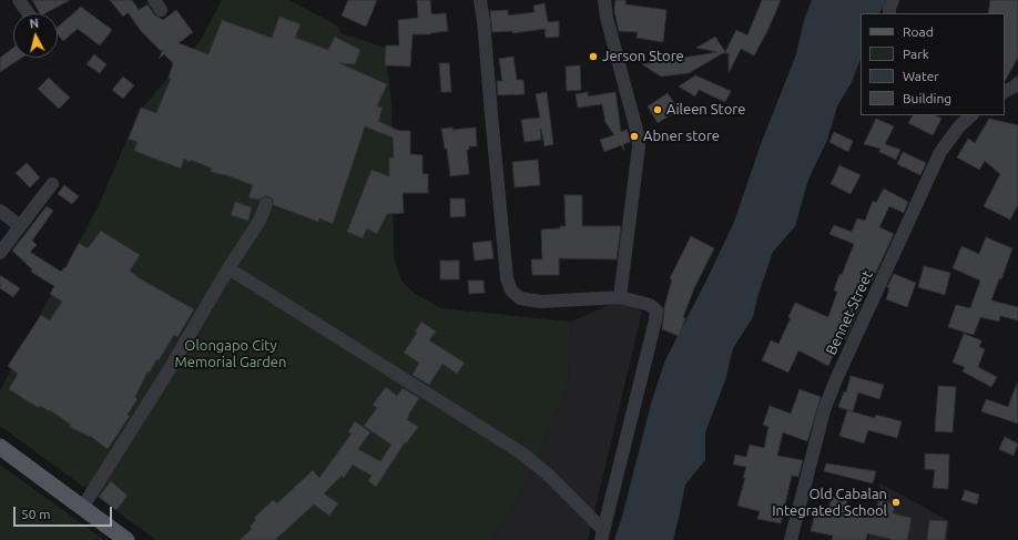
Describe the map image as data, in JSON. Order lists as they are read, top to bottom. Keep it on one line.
{"streets":{"street":["Bennet Street"]},"parks":["Olongapo City Memorial Garden"],"places":["Jerson Store","Aileen Store","Abner store","Old Cabalan Integrated School"],"legend":["Road","Park","Water","Building"],"scale_bar":"50 m","north":"top"}
